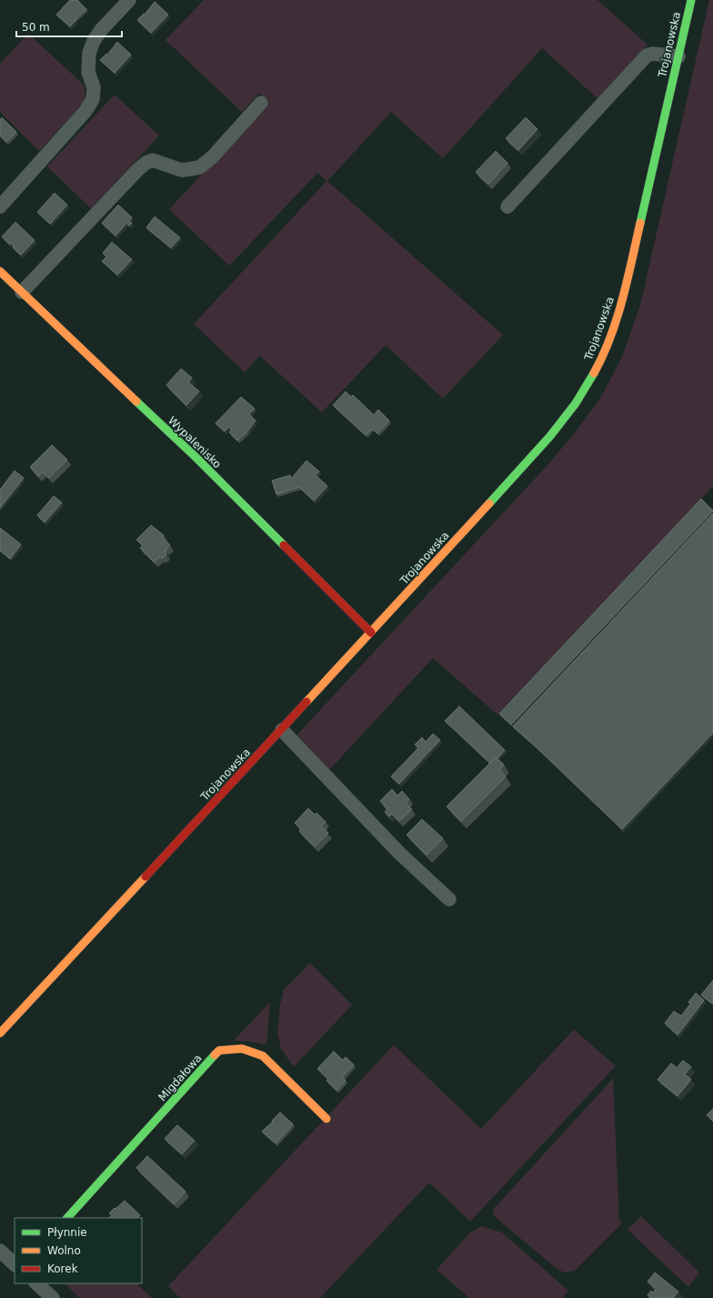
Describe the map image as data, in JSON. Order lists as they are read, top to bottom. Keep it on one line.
{"streets":{"street":["Trojanowska","Wypalenisko","Migdałowa"]},"crossings":[["Trojanowska","Wypalenisko"]],"legend":["Płynnie","Wolno","Korek"],"scale_bar":"50 m"}
